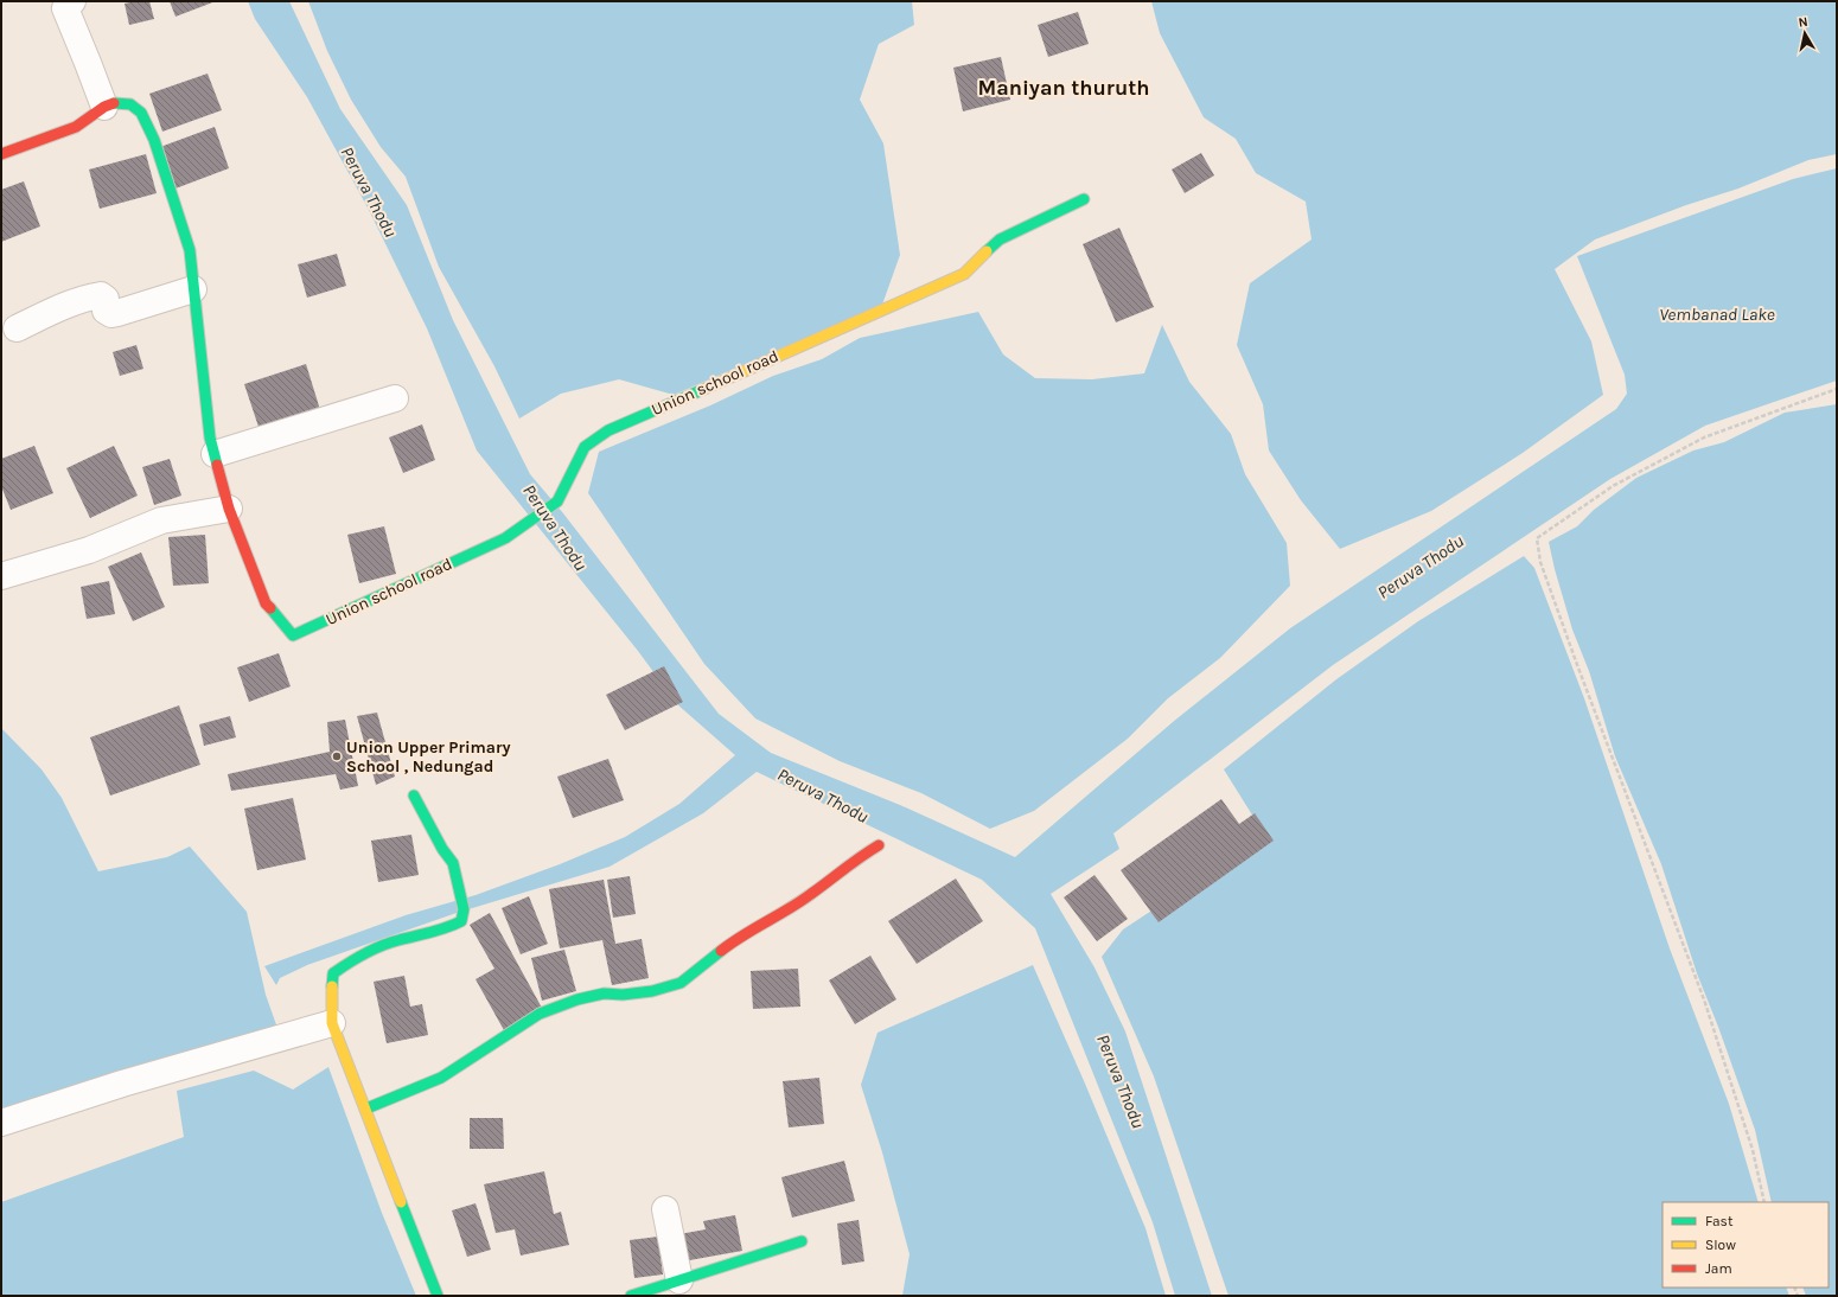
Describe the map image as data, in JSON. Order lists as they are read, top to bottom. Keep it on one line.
{"streets":{"street":["Union school road"]},"districts":["Maniyan thuruth"],"water":["Peruva Thodu","Vembanad Lake"],"places":["Union Upper Primary School , Nedungad"],"legend":["Fast","Slow","Jam"],"north":"top"}
